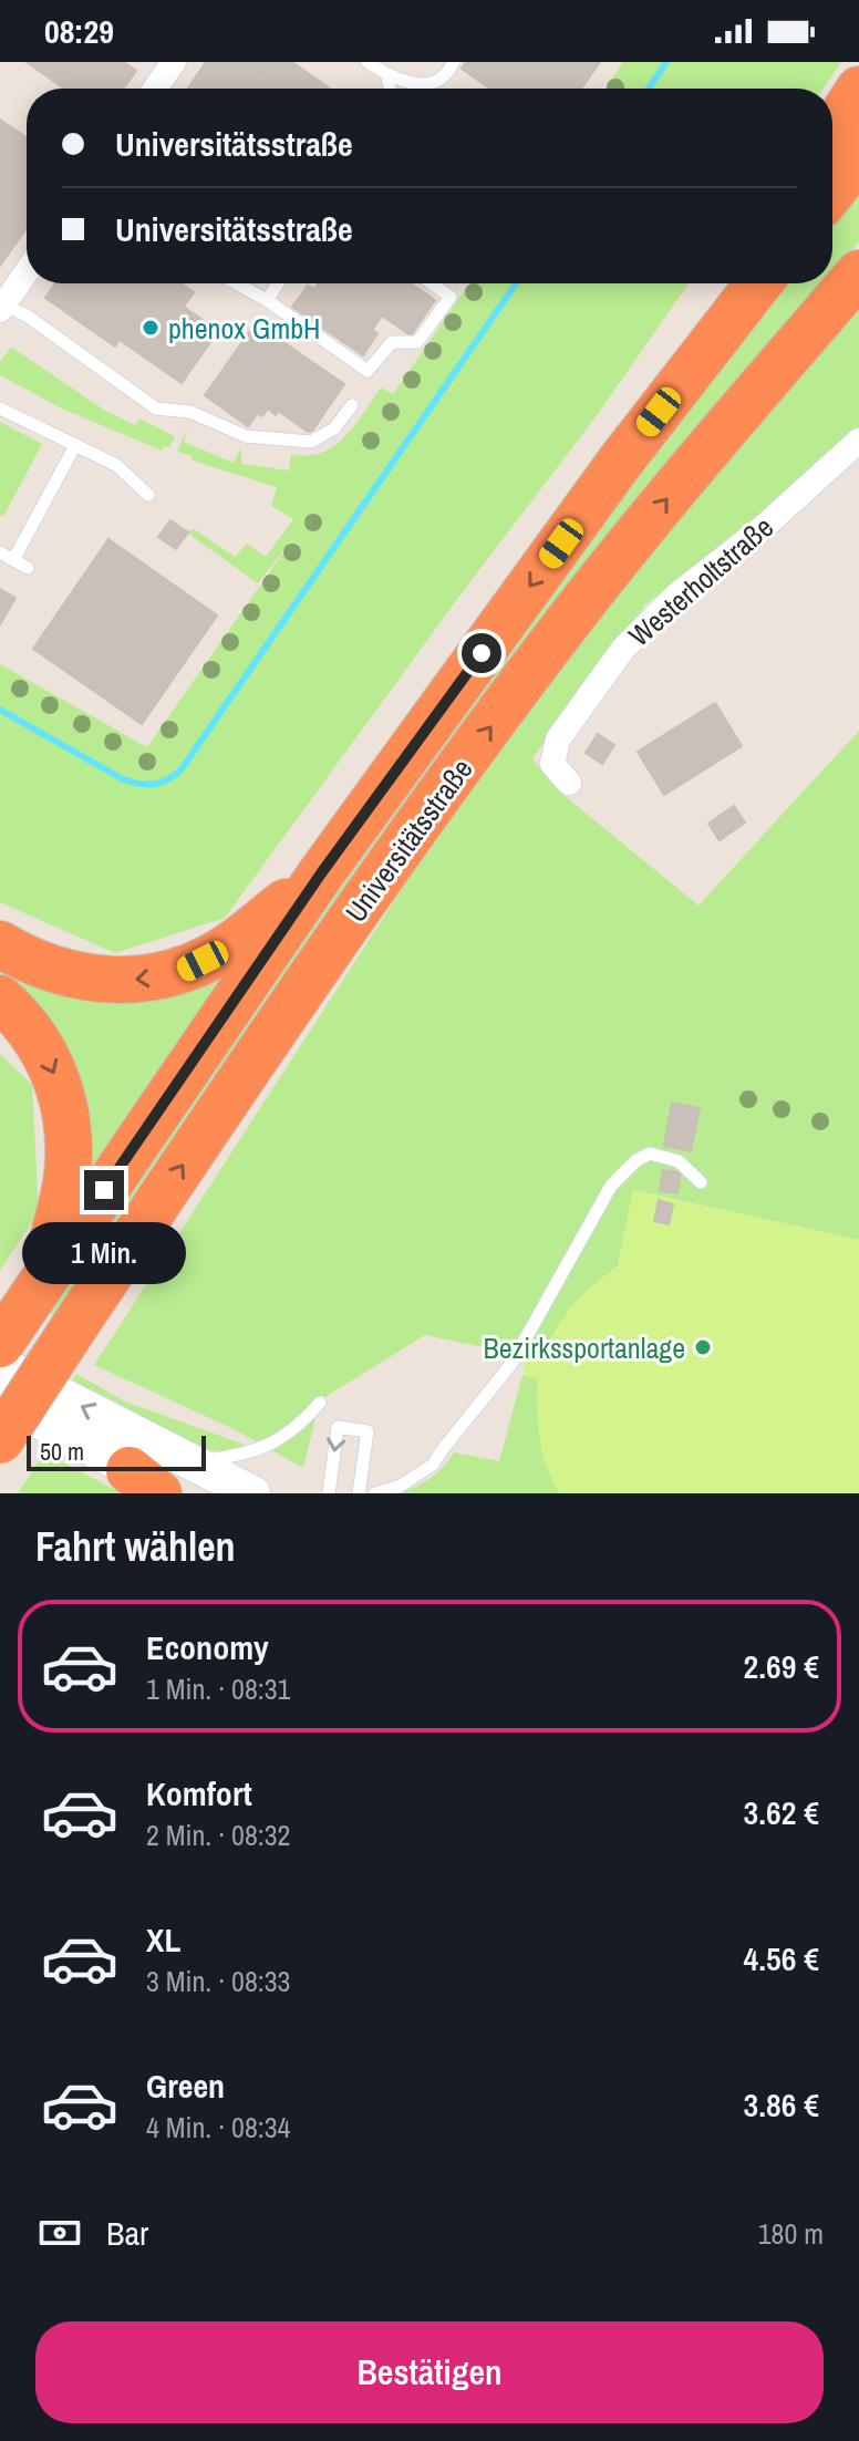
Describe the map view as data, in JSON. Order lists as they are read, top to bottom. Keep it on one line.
{"streets":{"highway":["Universitätsstraße"],"street":["Westerholtstraße"]},"places":["phenox GmbH","Bezirkssportanlage"],"scale_bar":"50 m","page":{"status":"08:29","banner":["Universitätsstraße","Universitätsstraße"],"bubble":"1 Min.","scale":"50 m","heading":"Fahrt wählen","list":[{"name":"Economy","note":"1 Min. · 08:31","value":"2.69 €"},{"name":"Komfort","note":"2 Min. · 08:32","value":"3.62 €"},{"name":"XL","note":"3 Min. · 08:33","value":"4.56 €"},{"name":"Green","note":"4 Min. · 08:34","value":"3.86 €"}],"pay":["Bar","180 m"],"buttons":"Bestätigen"}}
